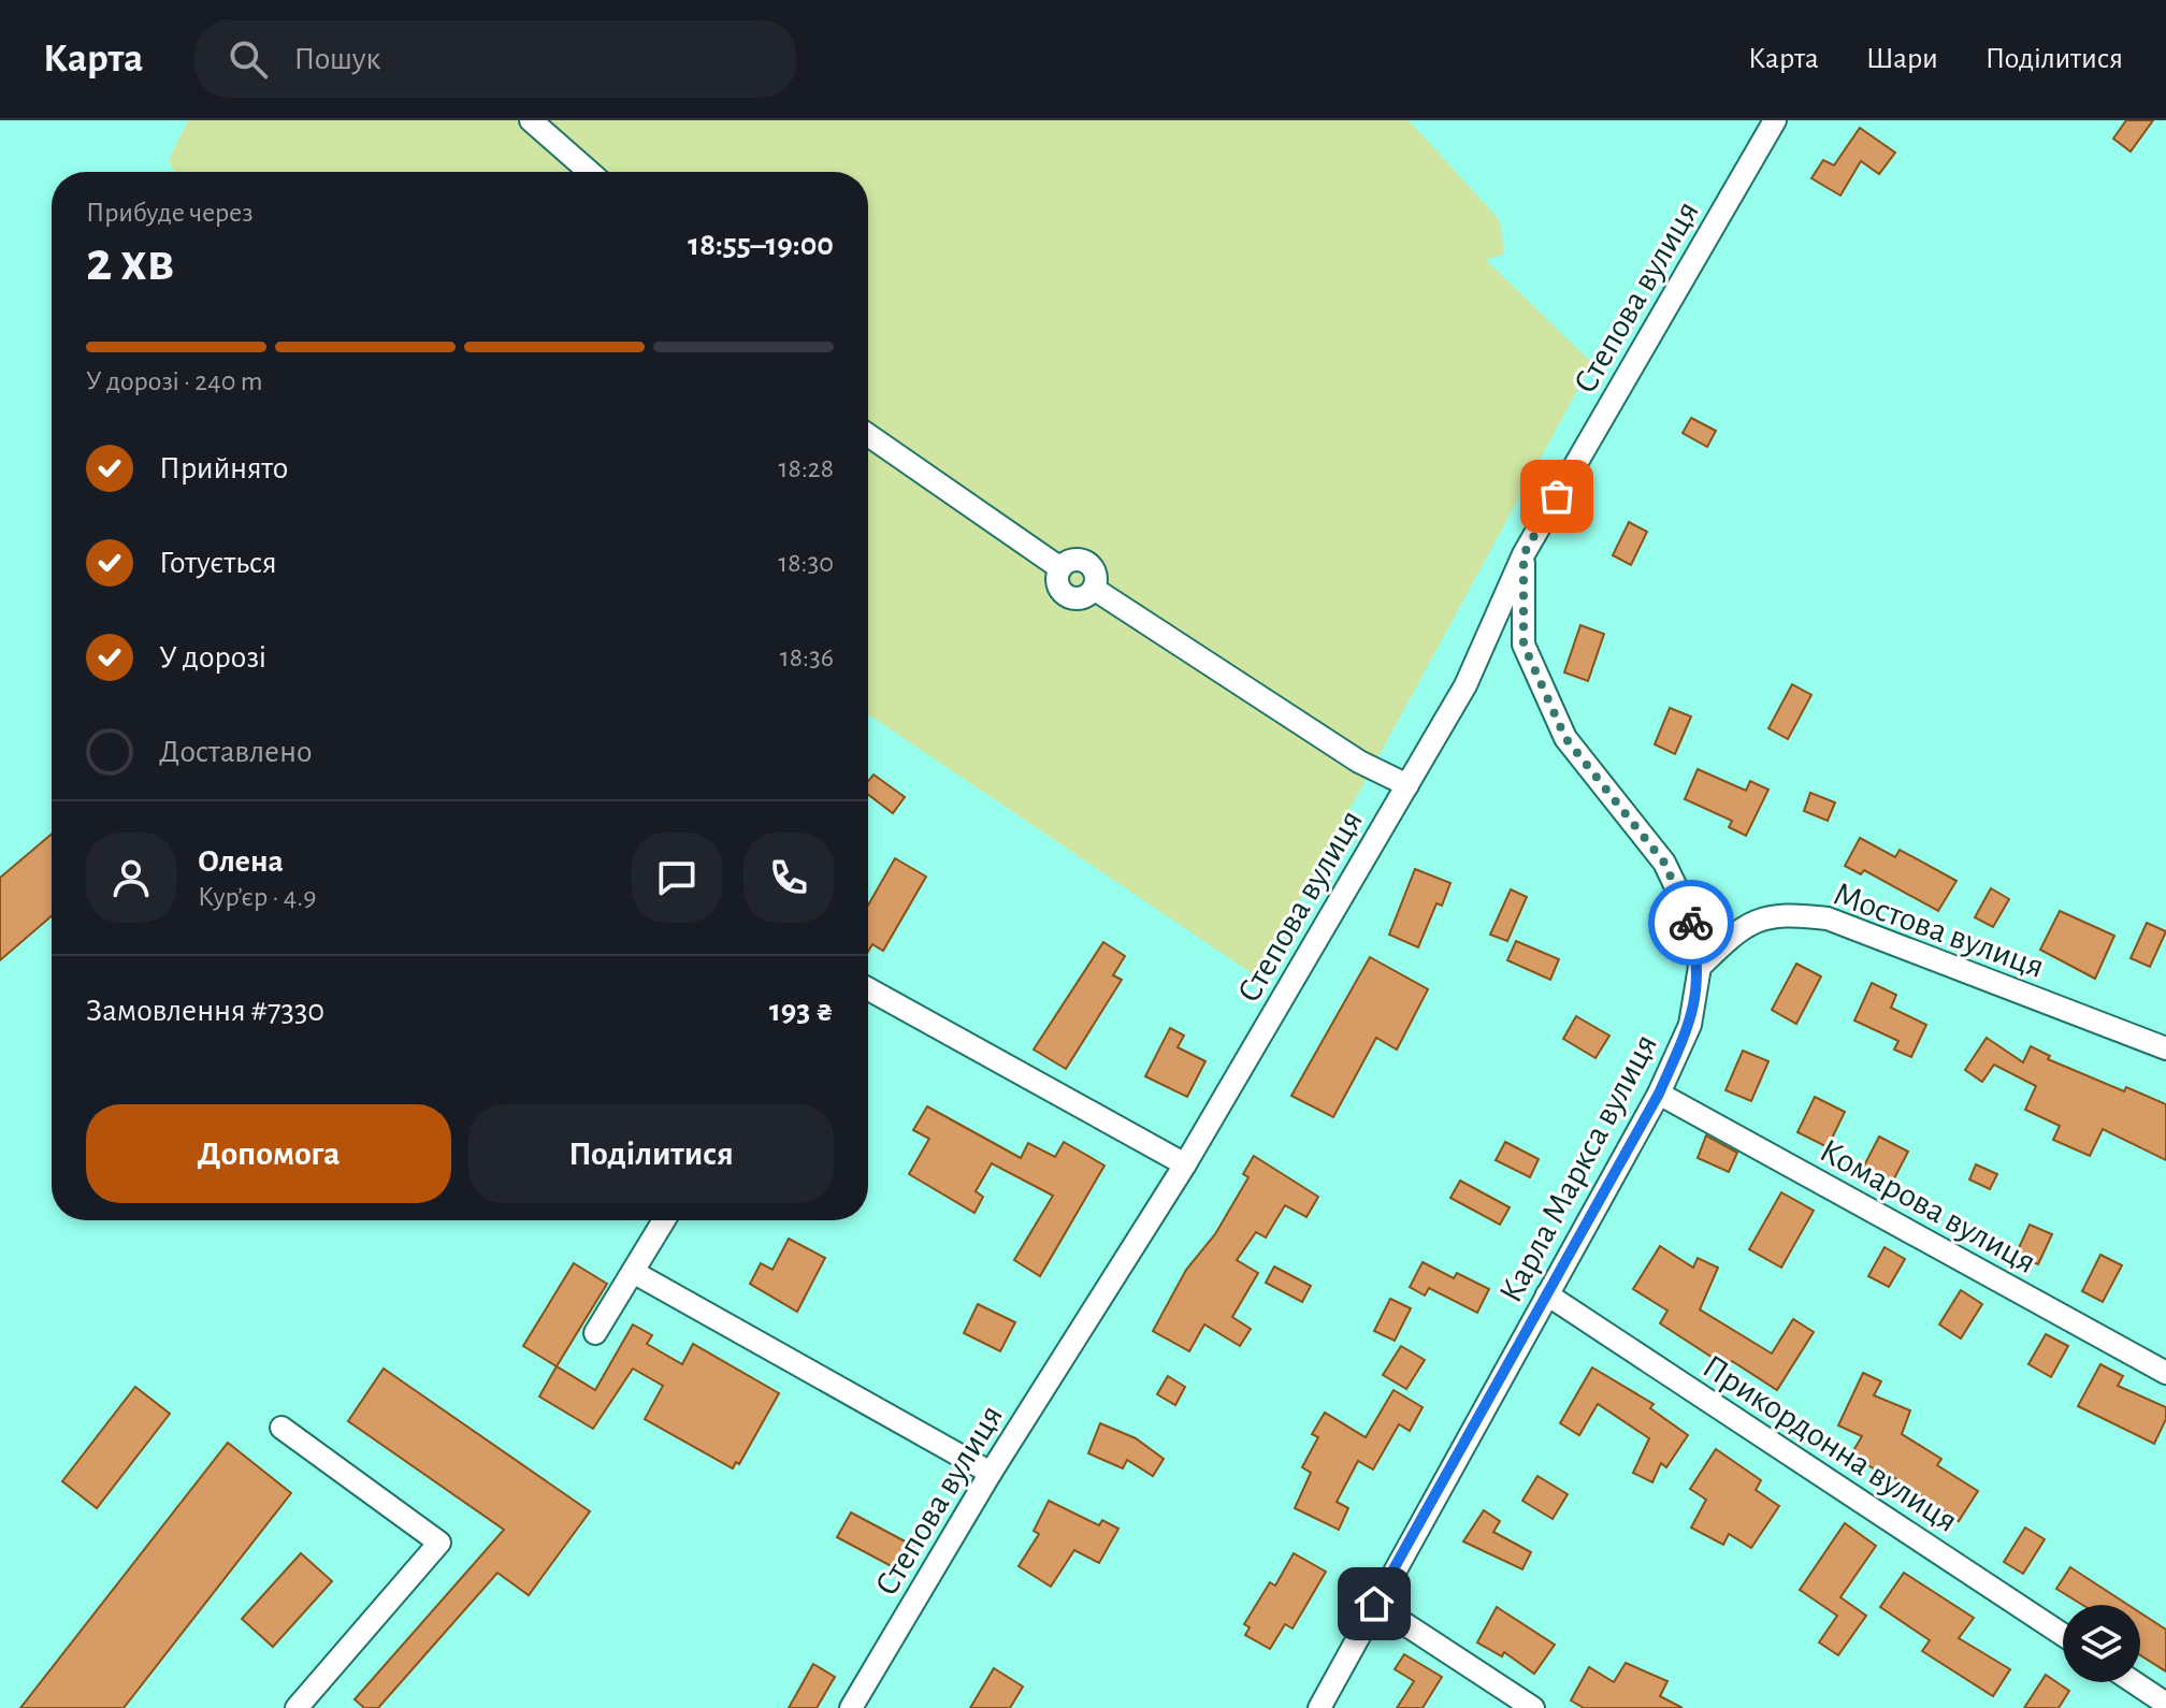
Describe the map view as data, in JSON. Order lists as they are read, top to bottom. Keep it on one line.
{"streets":{"street":["Степова вулиця","Мостова вулиця","Карла Маркса вулиця","Комарова вулиця","Прикордонна вулиця"]},"crossings":[["Степова вулиця","Карла Маркса вулиця"],["Мостова вулиця","Карла Маркса вулиця"],["Карла Маркса вулиця","Комарова вулиця"],["Карла Маркса вулиця","Прикордонна вулиця"]],"page":{"header":"Карта","search":"Пошук","nav":["Карта","Шари","Поділитися"],"heading":["2 хв","Прибуде через","18:55–19:00"],"panel":["Олена","Кур’єр · 4.9","Замовлення #7330","193 ₴"],"bar":"У дорозі · 240 m","list":[["Прийнято","18:28"],["Готується","18:30"],["У дорозі","18:36"],"Доставлено"],"buttons":["Допомога","Поділитися"]}}
